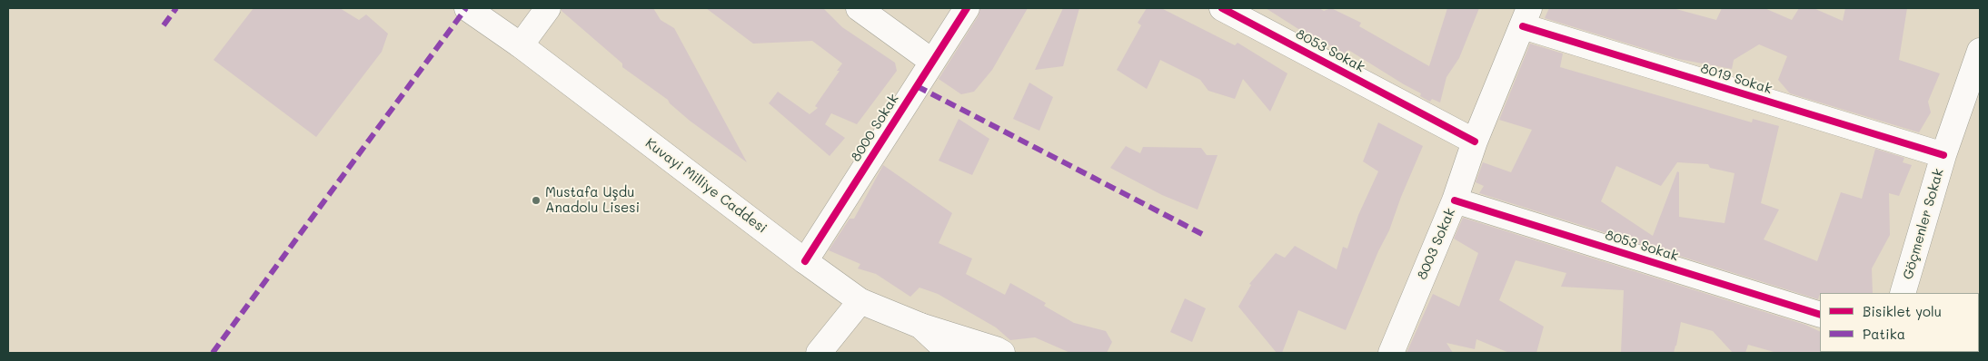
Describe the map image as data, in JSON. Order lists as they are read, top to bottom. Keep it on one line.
{"streets":{"street":["8053 Sokak","8019 Sokak","8000 Sokak","Kuvayi Milliye Caddesi","Göçmenler Sokak","8003 Sokak"]},"crossings":[["8053 Sokak","8003 Sokak"],["8019 Sokak","Göçmenler Sokak"],["8019 Sokak","8003 Sokak"],["8000 Sokak","Kuvayi Milliye Caddesi"]],"places":["Mustafa Uşdu Anadolu Lisesi"],"legend":["Bisiklet yolu","Patika"]}
